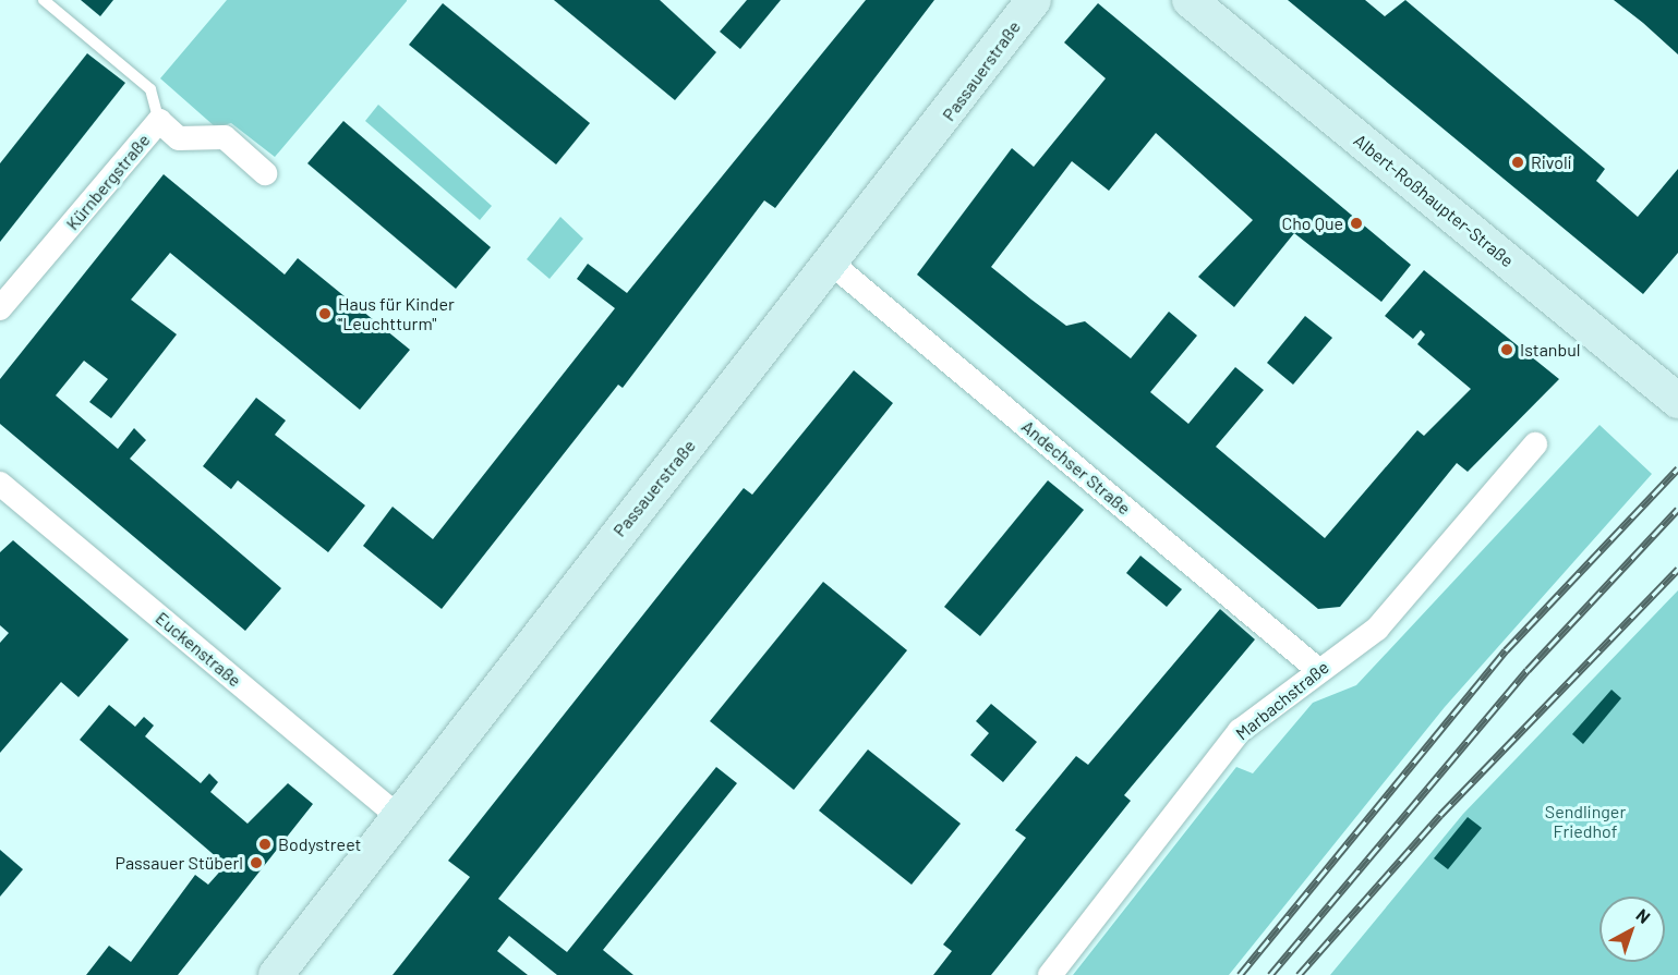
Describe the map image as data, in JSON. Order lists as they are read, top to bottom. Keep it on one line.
{"streets":{"street":["Passauerstraße","Kürnbergstraße","Albert-Roßhaupter-Straße","Andechser Straße","Euckenstraße","Marbachstraße"]},"crossings":[["Passauerstraße","Andechser Straße"],["Passauerstraße","Euckenstraße"],["Andechser Straße","Marbachstraße"]],"parks":["Sendlinger Friedhof"],"places":["Rivoli","Cho Que","Haus für Kinder \"Leuchtturm\"","Istanbul","Bodystreet","Passauer Stüberl"],"north":"top right"}
